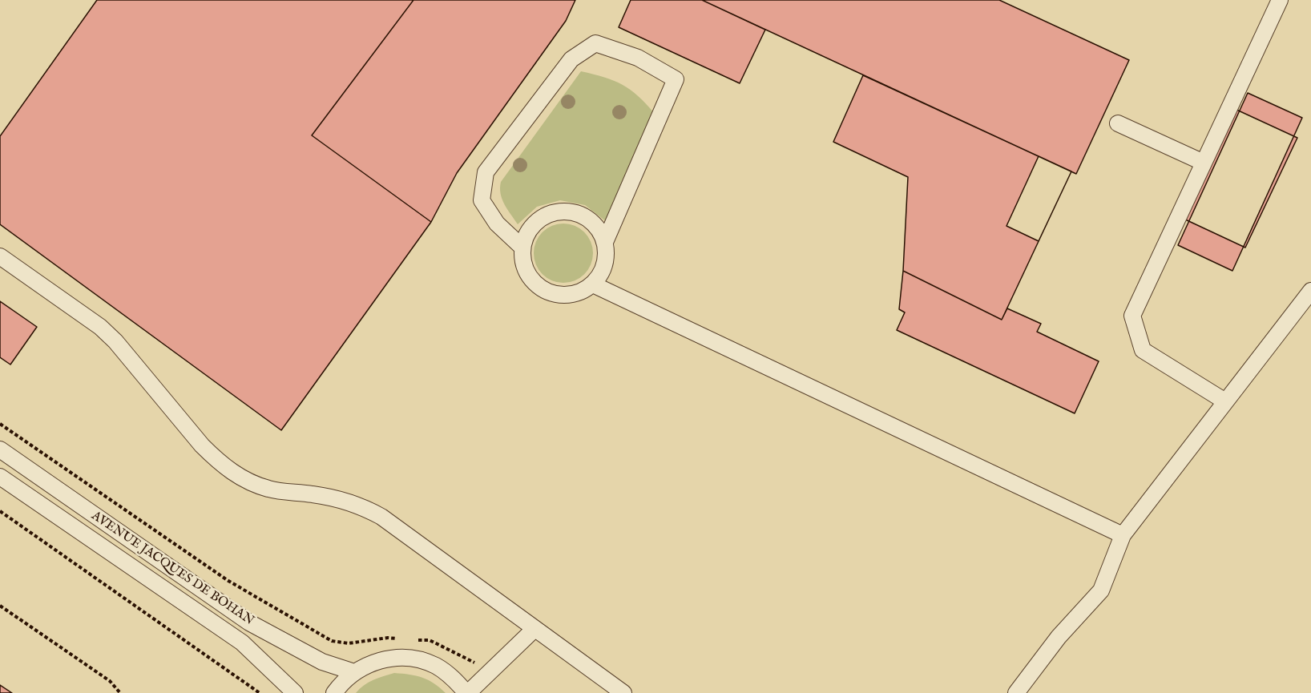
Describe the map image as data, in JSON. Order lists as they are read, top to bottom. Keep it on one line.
{"streets":{"street":["AVENUE JACQUES DE BOHAN"]}}
